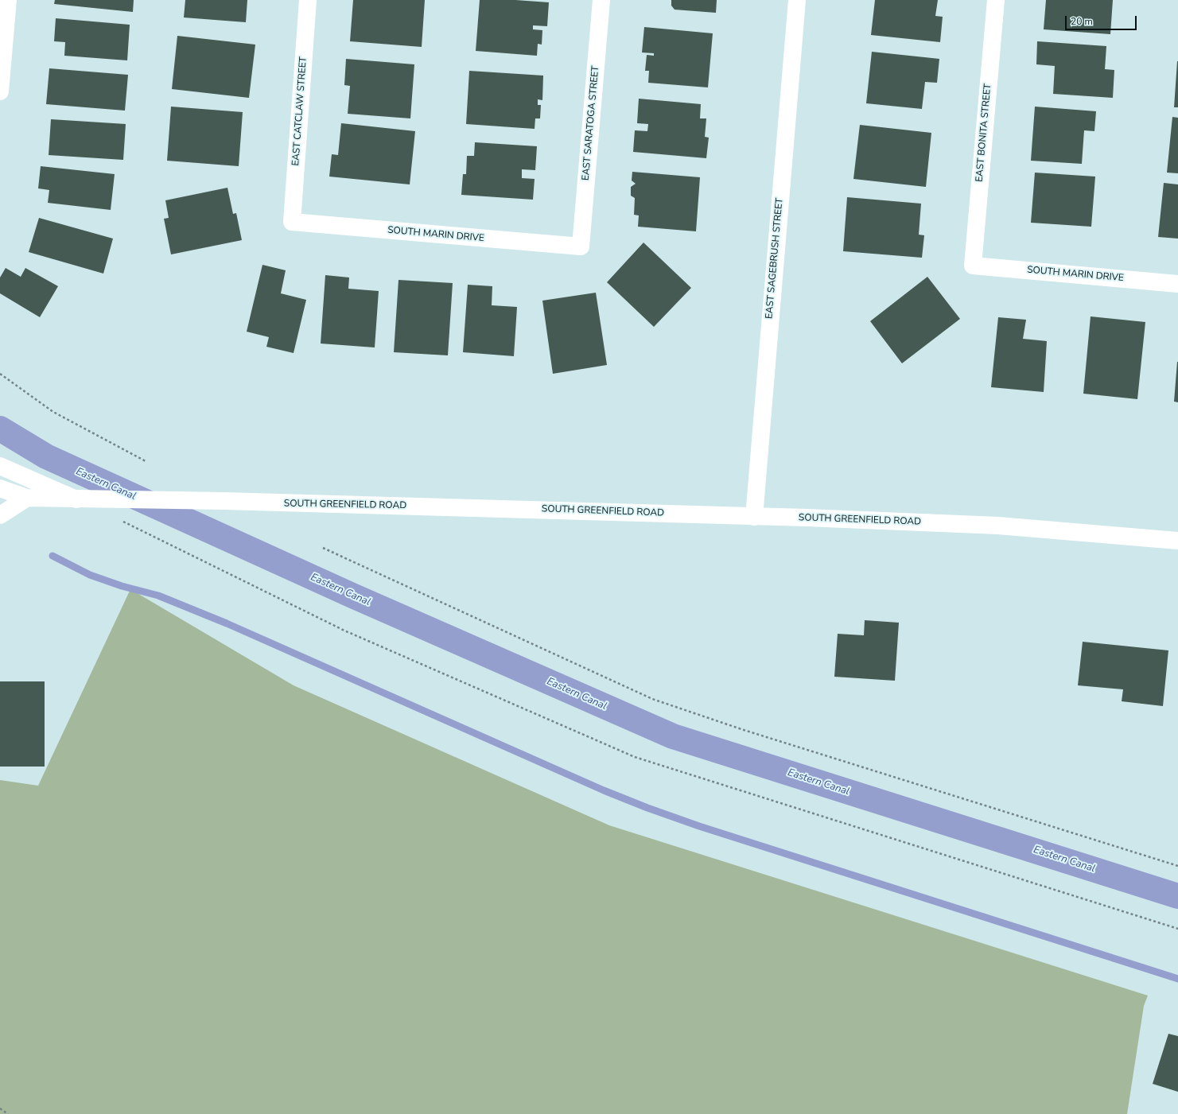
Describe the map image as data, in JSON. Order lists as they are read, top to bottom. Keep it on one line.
{"streets":{"street":["EAST CATCLAW STREET","EAST SARATOGA STREET","EAST BONITA STREET","SOUTH MARIN DRIVE","EAST SAGEBRUSH STREET","SOUTH GREENFIELD ROAD"]},"crossings":[["EAST CATCLAW STREET","SOUTH MARIN DRIVE"],["EAST SARATOGA STREET","SOUTH MARIN DRIVE"],["EAST BONITA STREET","SOUTH MARIN DRIVE"],["EAST SAGEBRUSH STREET","SOUTH GREENFIELD ROAD"]],"water":["Eastern Canal"],"scale_bar":"20 m"}
